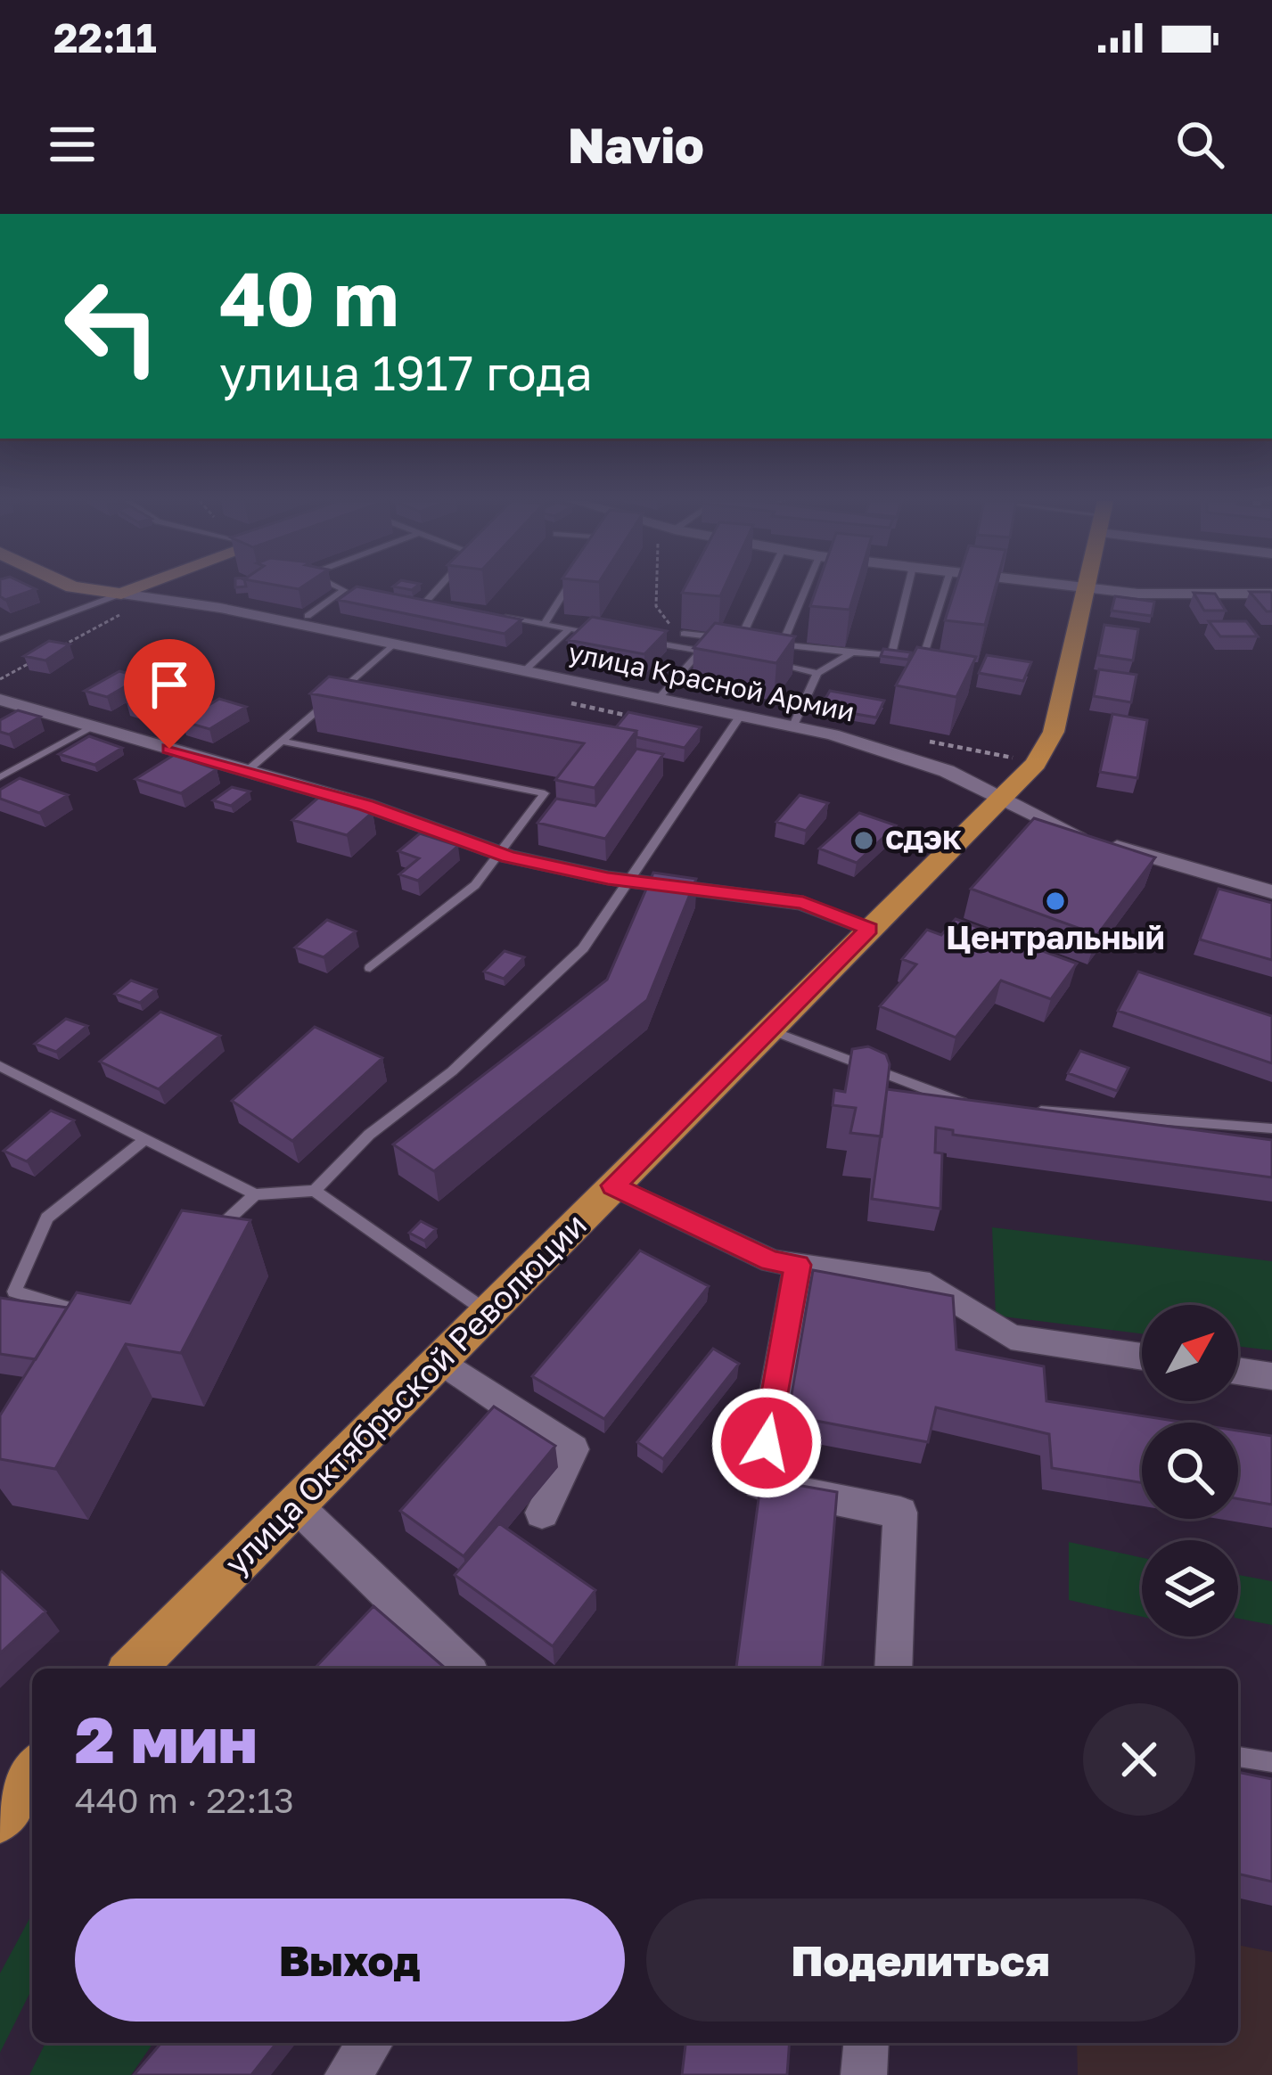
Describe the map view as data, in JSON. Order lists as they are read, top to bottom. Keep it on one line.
{"streets":{"main road":["улица Красной Армии","улица Октябрьской Революции"]},"crossings":[["улица Красной Армии","улица Октябрьской Революции"]],"places":["СДЭК","Центральный"],"north":"top right","page":{"status":"22:11","header":"Navio","turn":["40 m","улица 1917 года"],"heading":["2 мин","440 m · 22:13"],"buttons":["Выход","Поделиться"]}}
